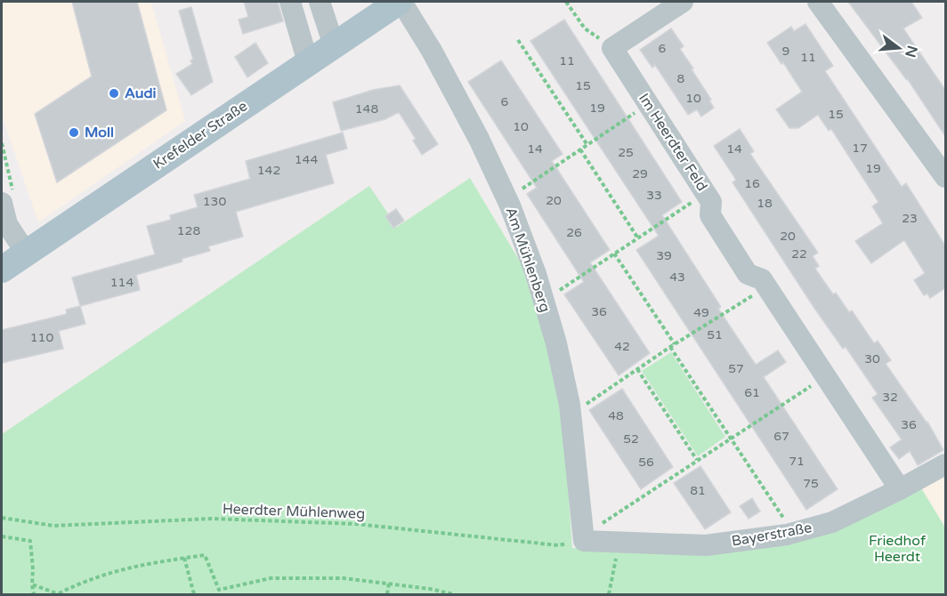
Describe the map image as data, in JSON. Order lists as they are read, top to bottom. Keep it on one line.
{"streets":{"main road":["Krefelder Straße"],"street":["Im Heerdter Feld","Am Mühlenberg","Bayerstraße"],"path":["Heerdter Mühlenweg"]},"crossings":[["Krefelder Straße","Am Mühlenberg"],["Im Heerdter Feld","Bayerstraße"],["Am Mühlenberg","Heerdter Mühlenweg"],["Am Mühlenberg","Bayerstraße"],["Heerdter Mühlenweg","Bayerstraße"]],"parks":["Friedhof Heerdt"],"places":["Audi","Moll"],"house_numbers":["6","9","11","11","8","15","10","6","19","148","15","10","17","14","14","25","144","19","142","29","16","33","20","130","18","23","128","26","20","22","39","43","114","36","49","51","110","42","30","57","61","32","48","36","67","52","71","56","75","81"],"north":"right"}
